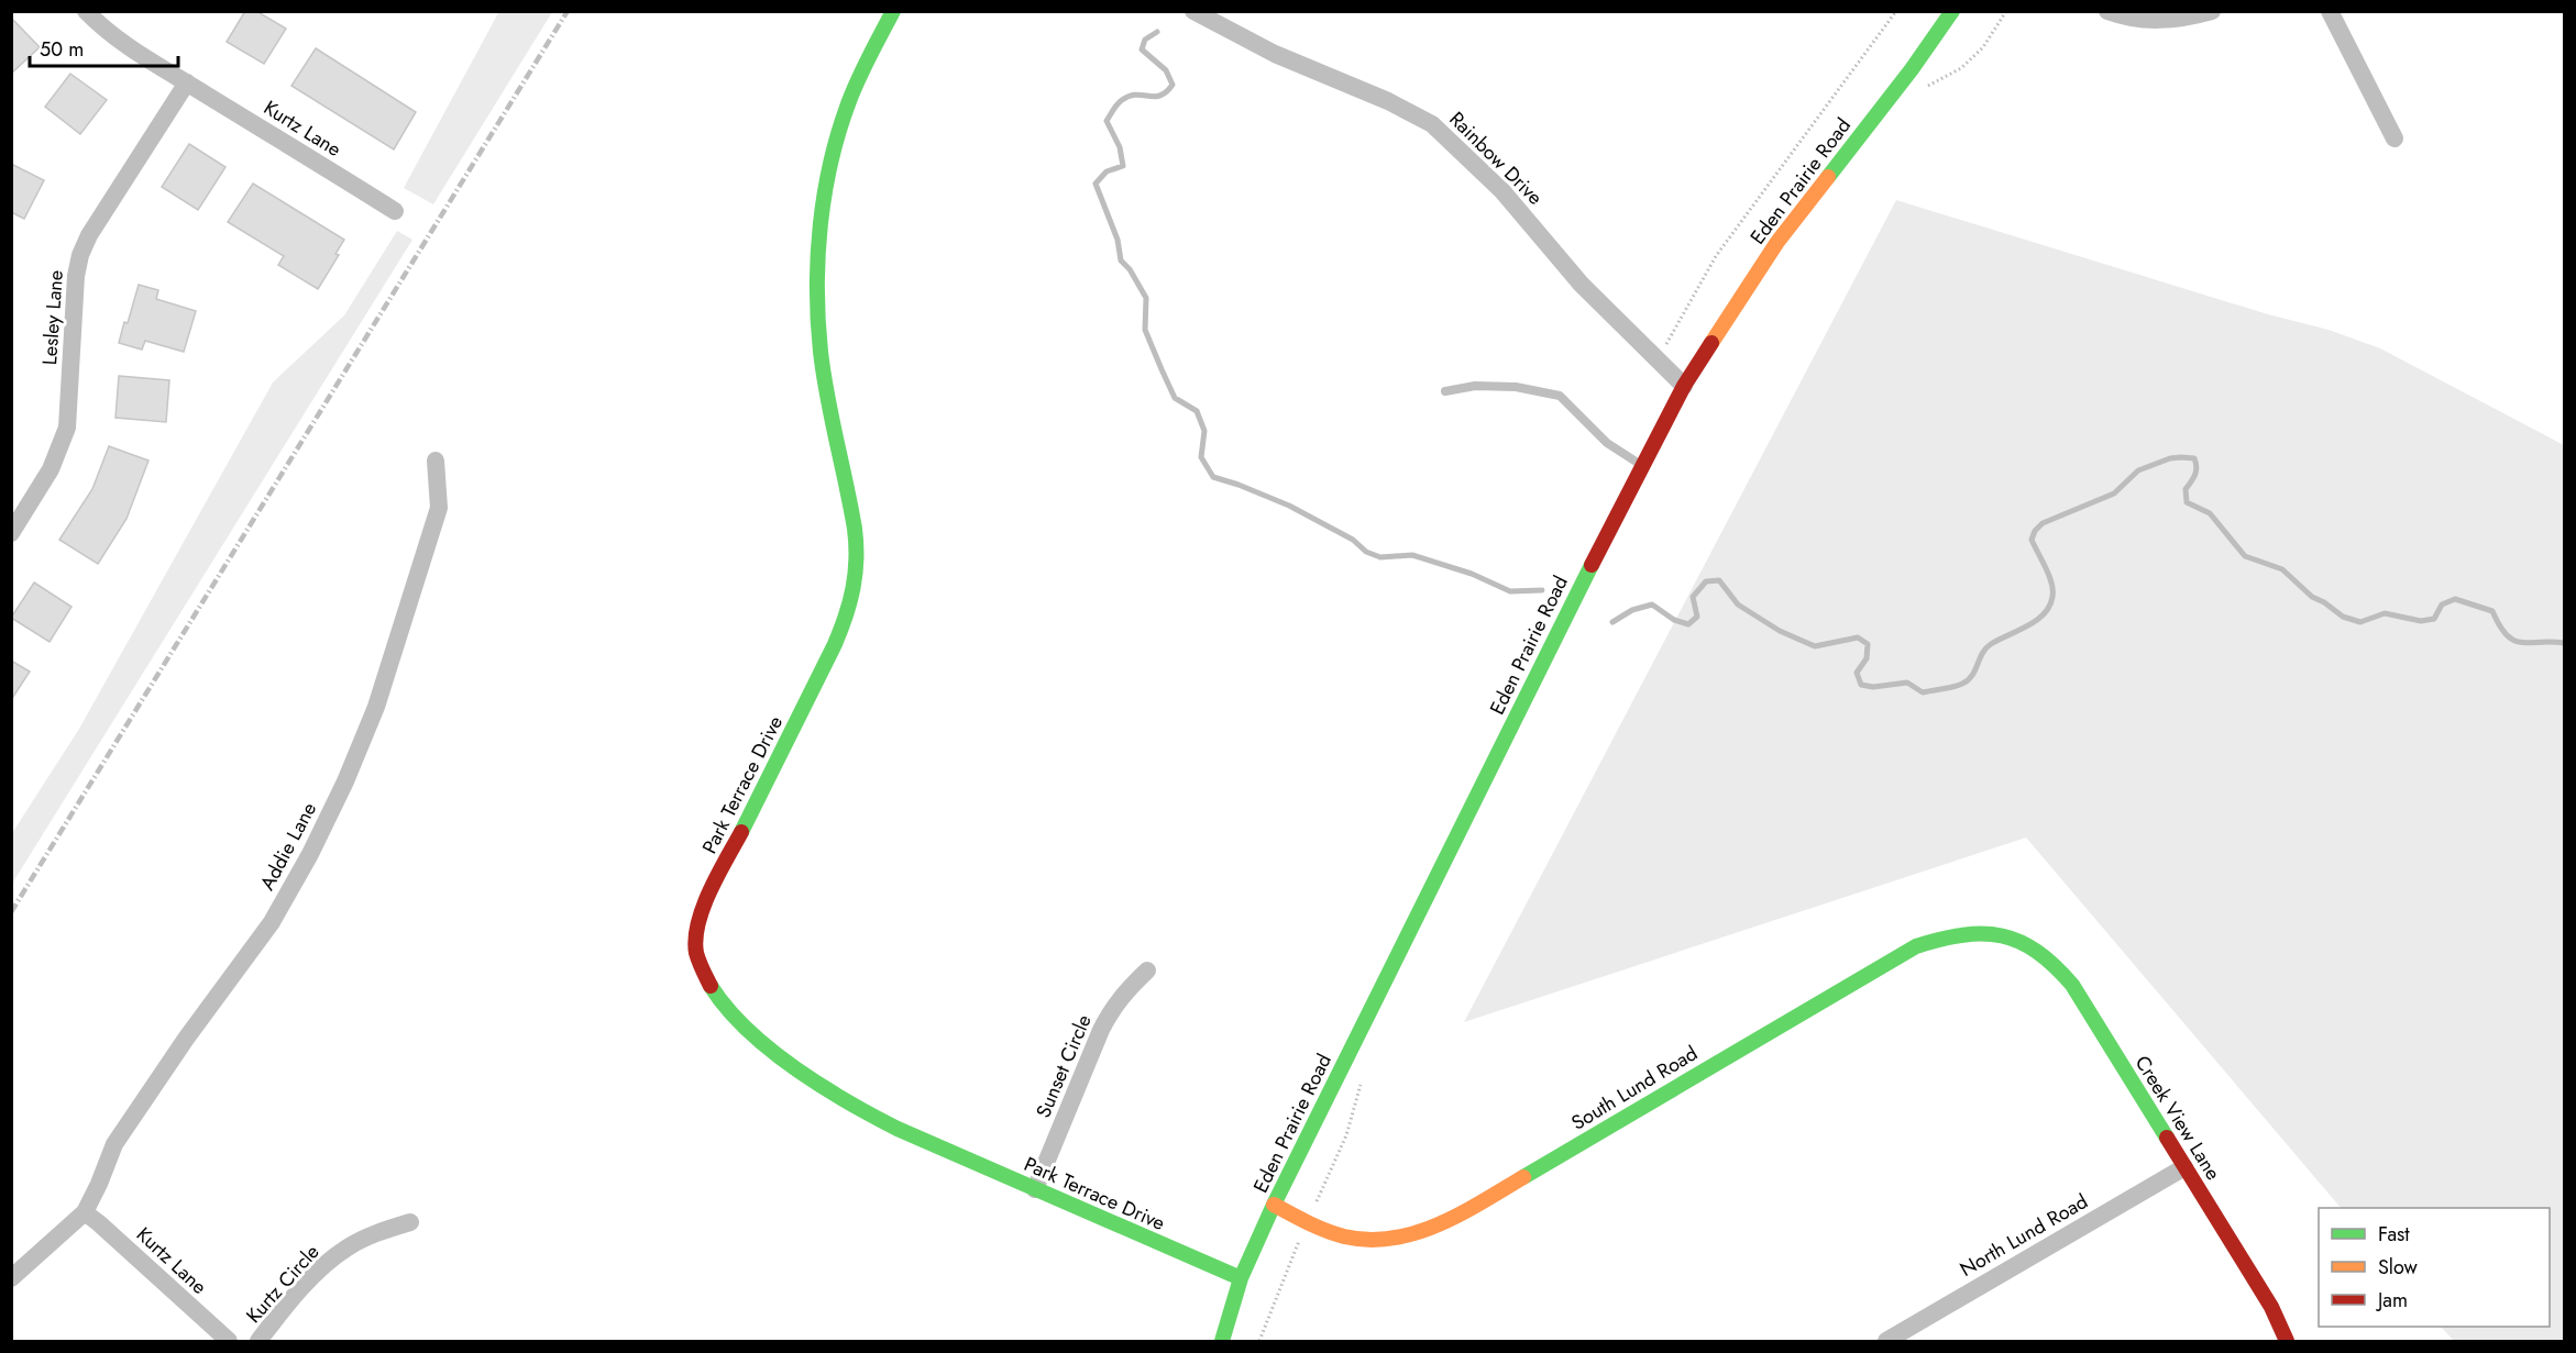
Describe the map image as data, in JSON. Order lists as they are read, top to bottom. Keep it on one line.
{"streets":{"street":["Kurtz Lane","Rainbow Drive","Eden Prairie Road","Lesley Lane","Park Terrace Drive","Addie Lane","Sunset Circle","South Lund Road","Creek View Lane","North Lund Road","Kurtz Circle"]},"crossings":[["Kurtz Lane","Lesley Lane"],["Kurtz Lane","Addie Lane"],["Rainbow Drive","Eden Prairie Road"],["Eden Prairie Road","Park Terrace Drive"],["Eden Prairie Road","South Lund Road"],["Park Terrace Drive","Sunset Circle"],["South Lund Road","Creek View Lane"],["Creek View Lane","North Lund Road"]],"legend":["Fast","Slow","Jam"],"scale_bar":"50 m"}
